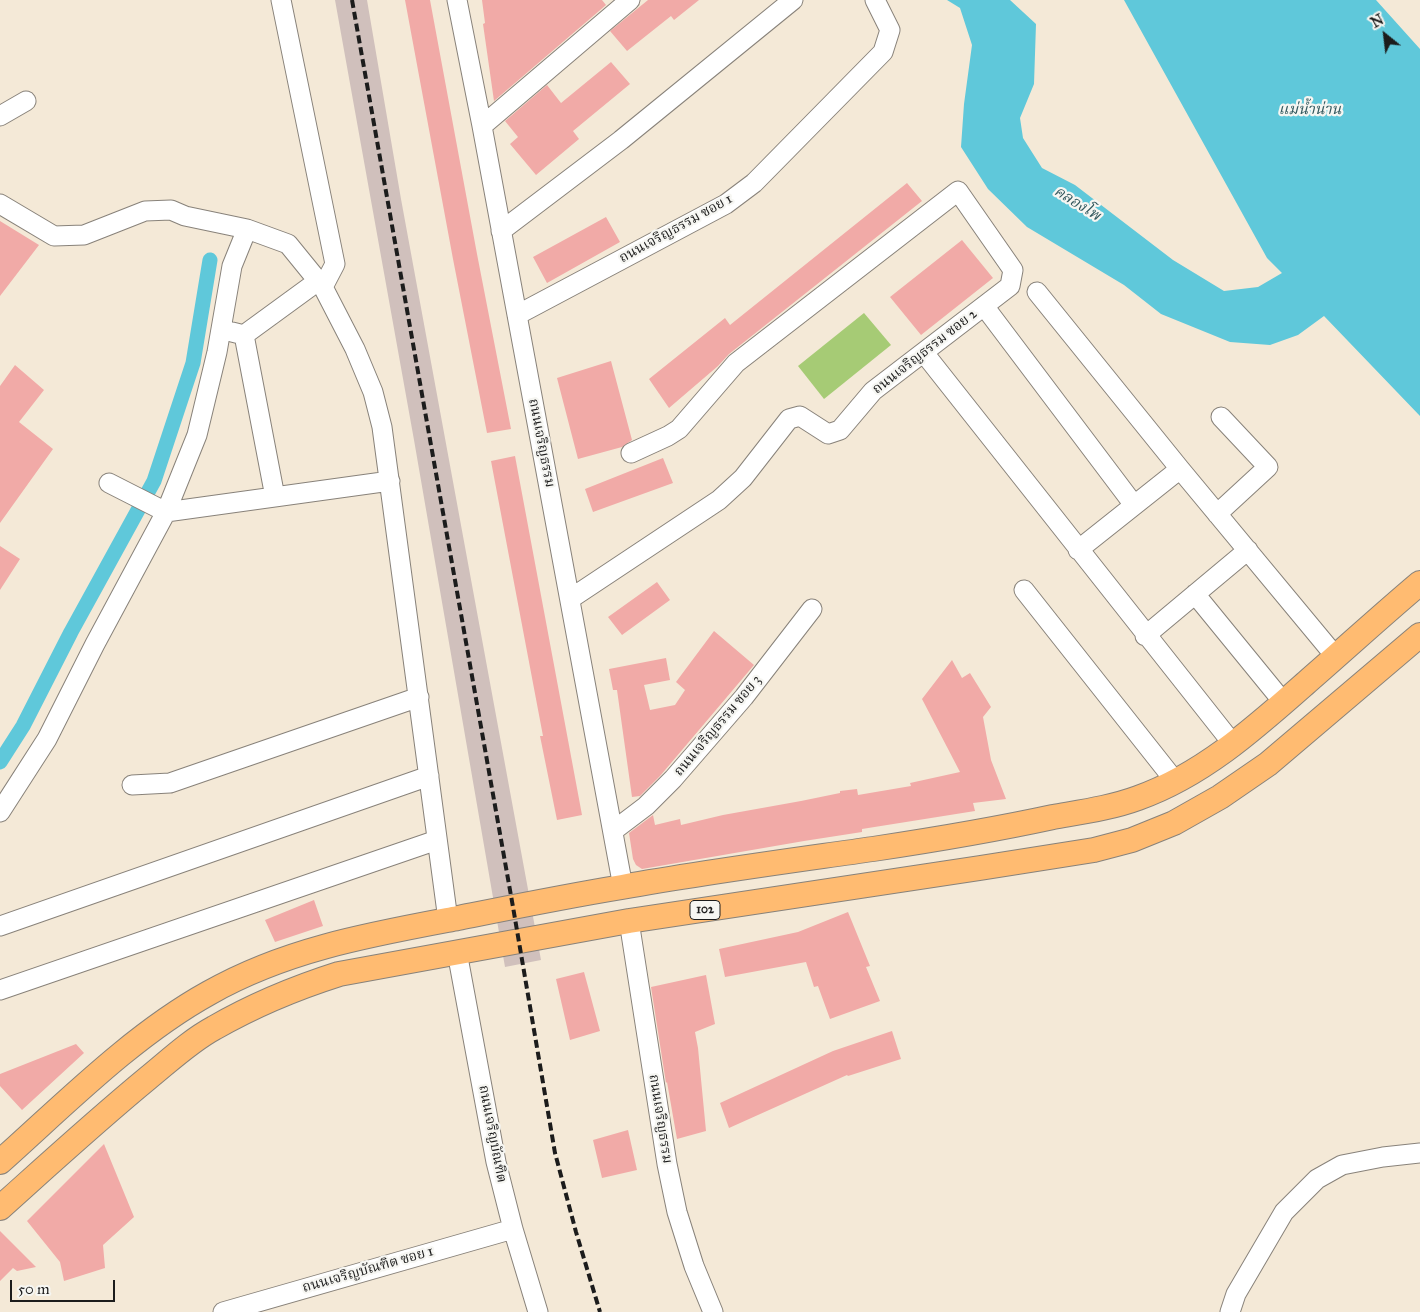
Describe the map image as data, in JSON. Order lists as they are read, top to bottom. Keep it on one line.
{"streets":{"main road":["102"],"street":["ถนนเจริญธรรม ซอย 1","ถนนเจริญธรรม ซอย 2","ถนนเจริญธรรม","ถนนเจริญธรรม ซอย 3","ถนนเจริญบัณฑิต","ถนนเจริญบัณฑิต ซอย 1"]},"crossings":[["ถนนเจริญธรรม ซอย 1","ถนนเจริญธรรม"],["ถนนเจริญธรรม ซอย 2","ถนนเจริญธรรม"],["ถนนเจริญธรรม","ถนนเจริญธรรม ซอย 3"],["ถนนเจริญธรรม","102"],["102","ถนนเจริญบัณฑิต"],["ถนนเจริญบัณฑิต","ถนนเจริญบัณฑิต ซอย 1"]],"water":["แม่น้ำน่าน","คลองโพ"],"scale_bar":"50 m","north":"top left"}
